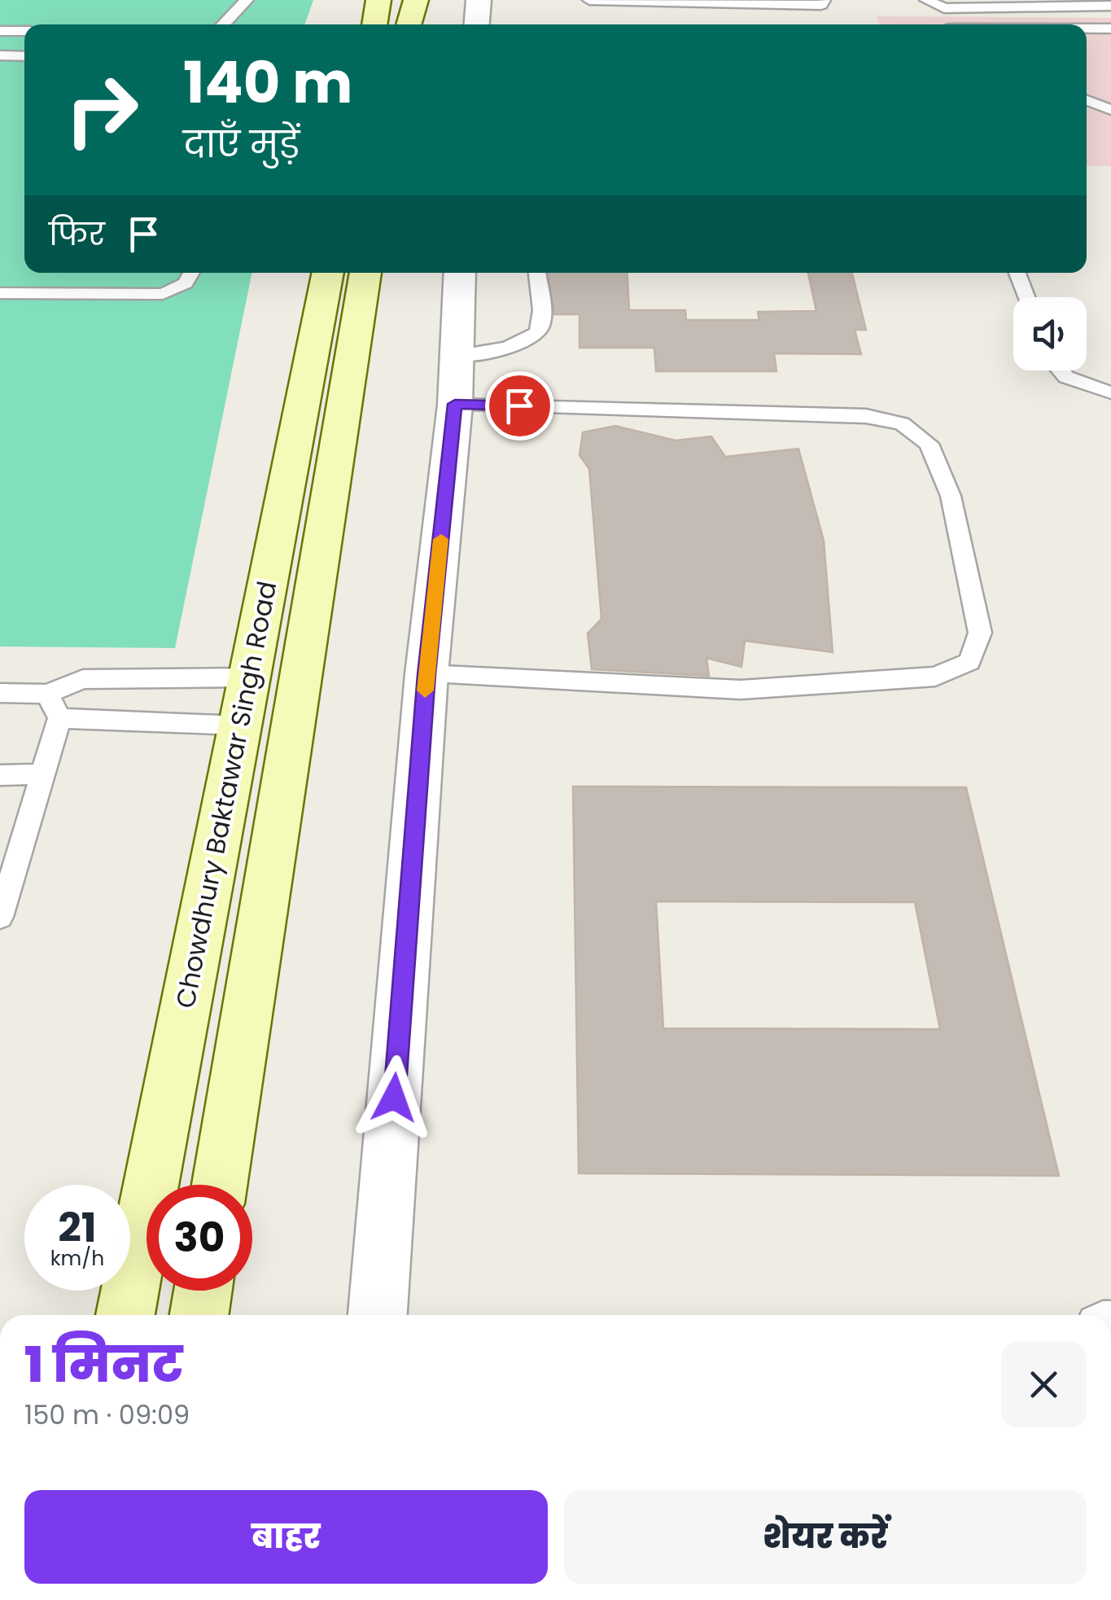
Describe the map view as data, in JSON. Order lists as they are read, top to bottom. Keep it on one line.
{"streets":{"main road":["Chowdhury Baktawar Singh Road"]},"page":{"turn":["140 m","दाएँ मुड़ें"],"then":"फिर","speed":"21 km/h","limit":"30","heading":["1 मिनट","150 m · 09:09"],"buttons":["बाहर","शेयर करें"]}}
